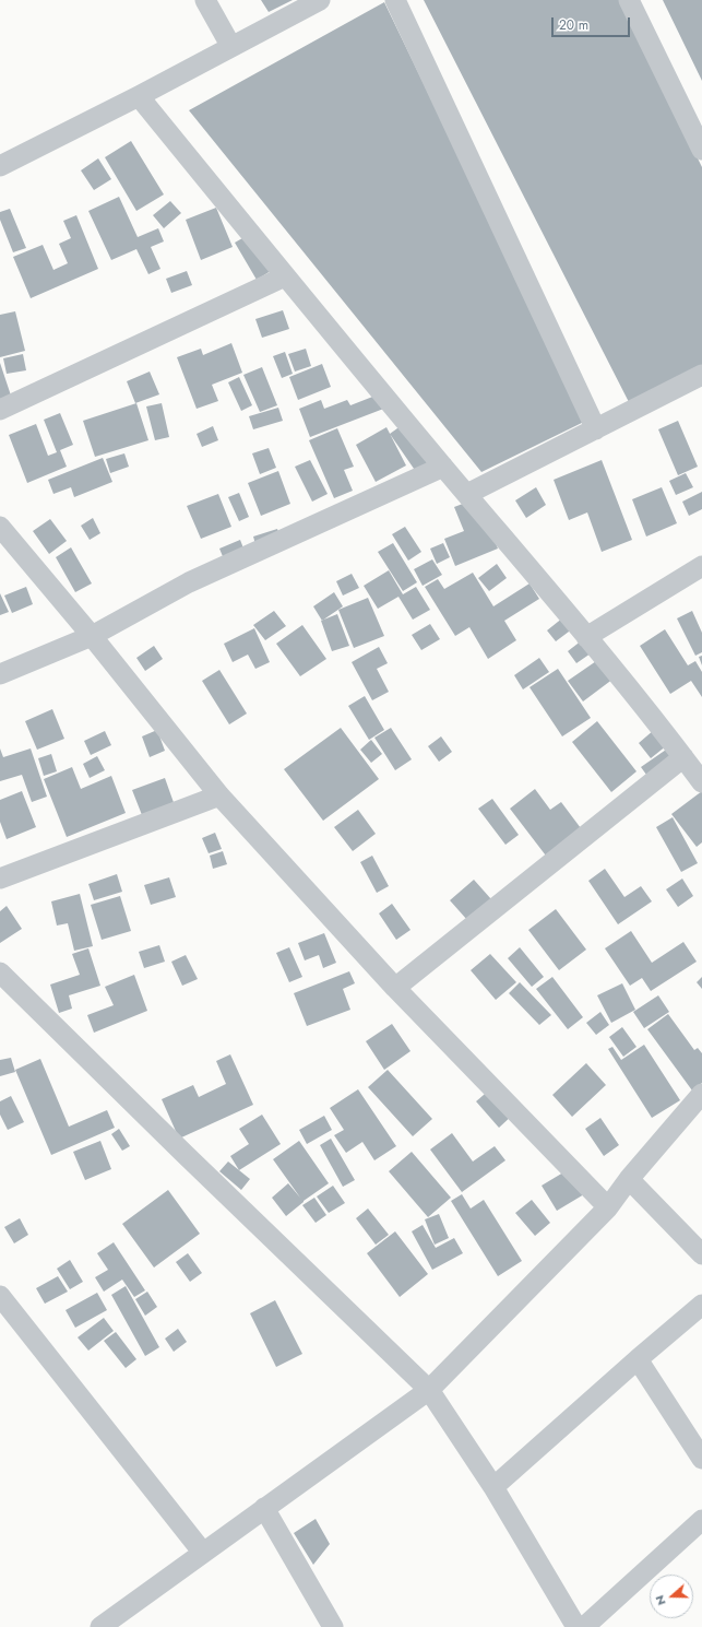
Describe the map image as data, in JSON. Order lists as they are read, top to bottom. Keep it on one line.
{"scale_bar":"20 m","north":"left"}
